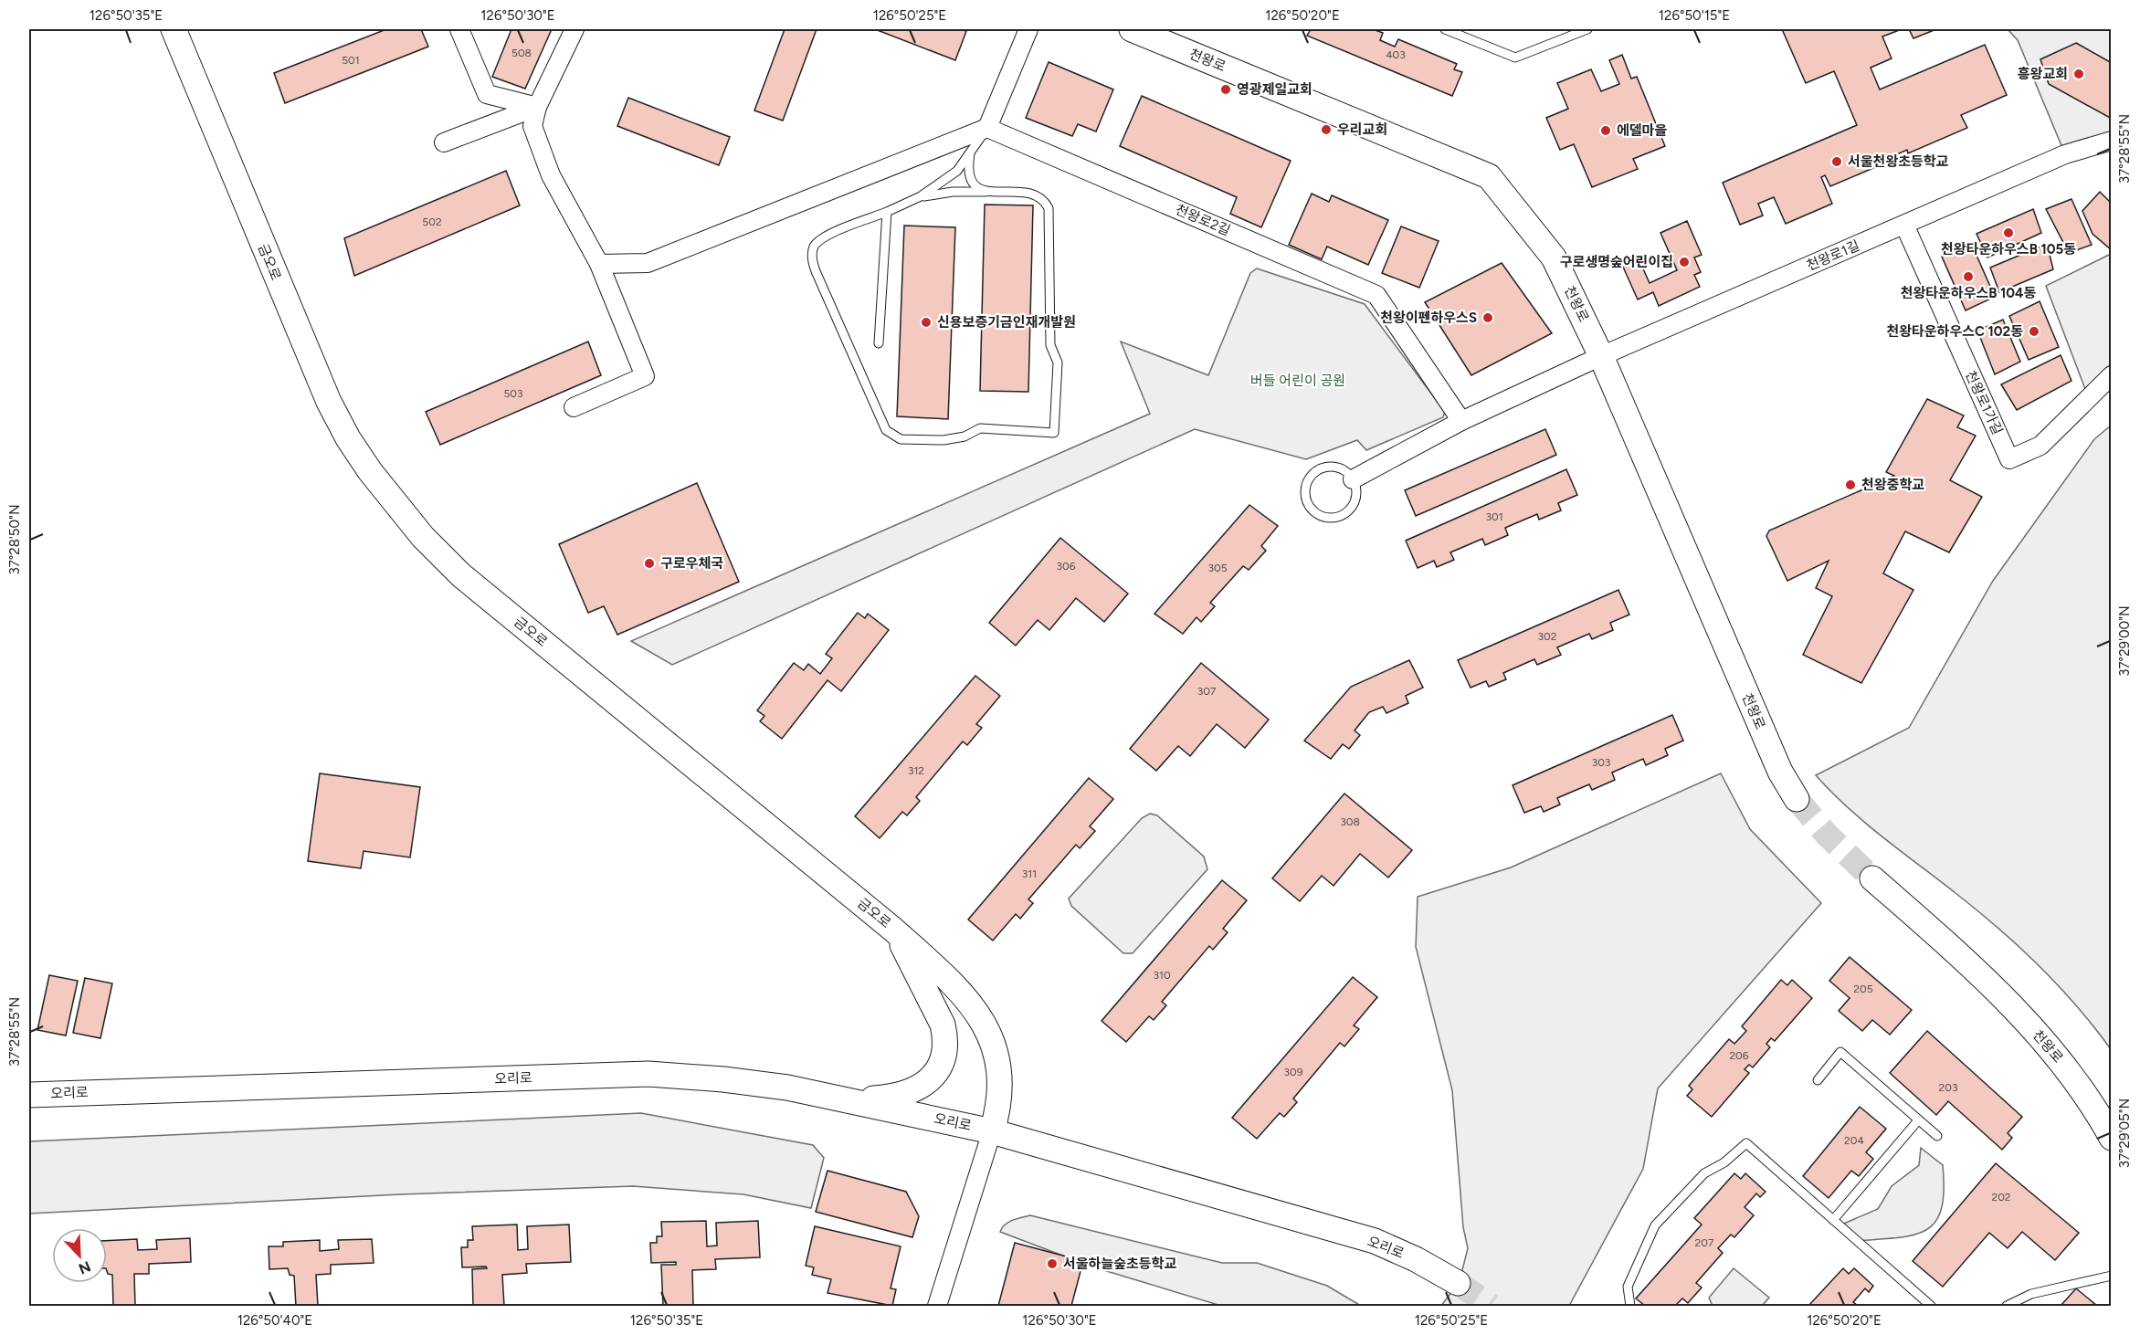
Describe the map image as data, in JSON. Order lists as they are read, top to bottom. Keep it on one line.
{"streets":{"main road":["천왕로","금오로","오리로"],"street":["천왕로2길","천왕로1길","천왕로1가길"]},"crossings":[["천왕로","천왕로1길"],["천왕로1길","천왕로1가길"],["금오로","오리로"]],"parks":["버들 어린이 공원"],"places":["흥왕교회","영광제일교회","우리교회","에델마을","서울천왕초등학교","천왕타운하우스B 105동","구로생명숲어린이집","천왕타운하우스B 104동","천왕이펜하우스S","신용보증기금인재개발원","천왕타운하우스C 102동","천왕중학교","구로우체국","서울하늘숲초등학교"],"house_numbers":["508","403","501","502","503","301","306","305","302","307","303","312","308","311","310","205","206","309","203","204","202","207"],"north":"bottom right","coordinates":["126°50'35\"E","126°50'30\"E","126°50'25\"E","126°50'20\"E","126°50'15\"E","37°28'55\"N","37°28'50\"N","37°29'00\"N","37°29'05\"N","126°50'40\"E"]}
